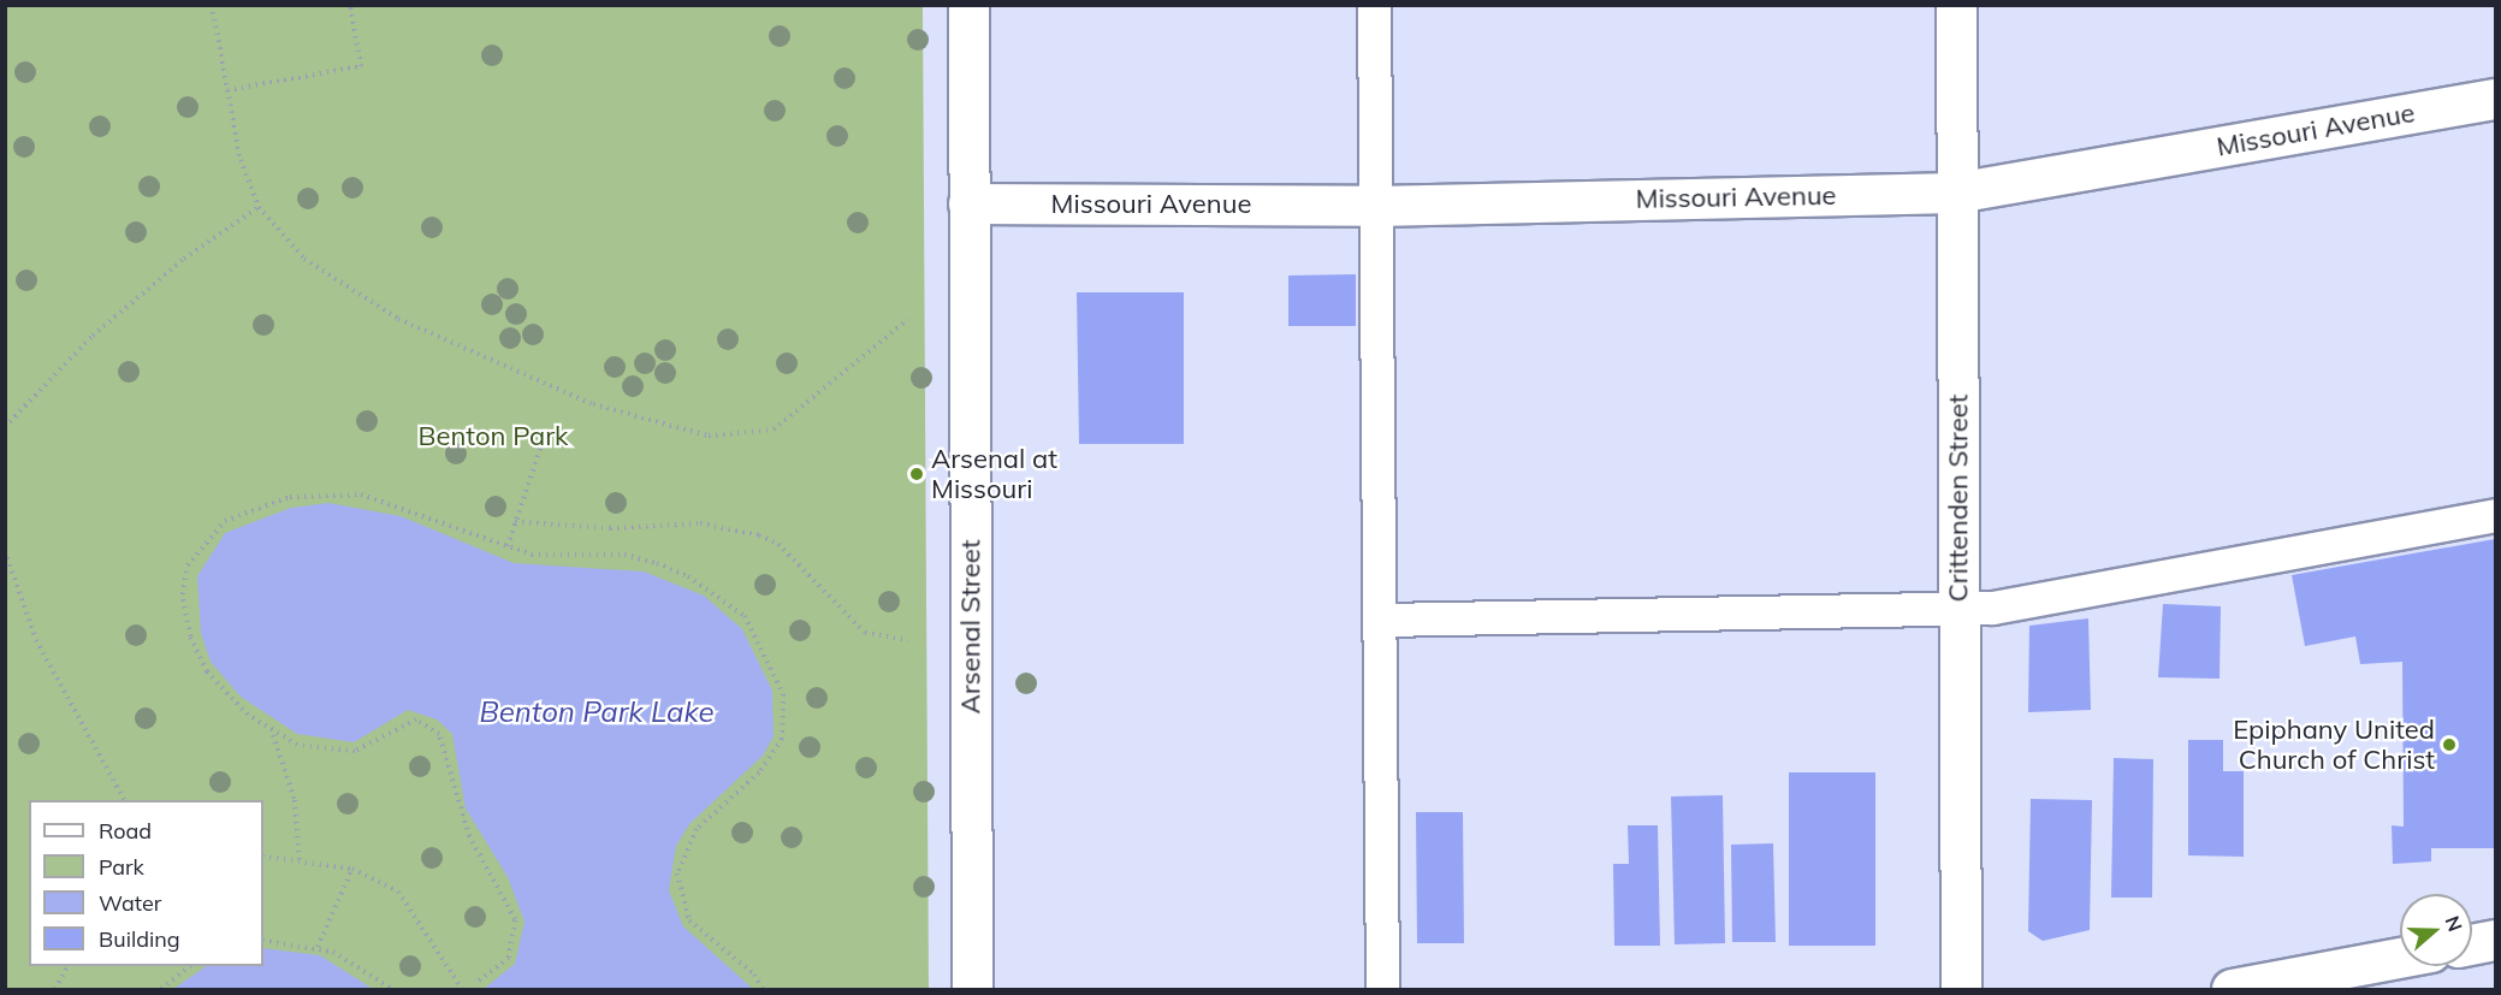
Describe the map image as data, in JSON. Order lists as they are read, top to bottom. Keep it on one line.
{"streets":{"street":["Missouri Avenue","Crittenden Street","Arsenal Street"]},"crossings":[["Missouri Avenue","Crittenden Street"],["Missouri Avenue","Arsenal Street"]],"water":["Benton Park Lake"],"parks":["Benton Park"],"places":["Arsenal at Missouri","Epiphany United Church of Christ"],"legend":["Road","Park","Water","Building"],"north":"right"}
